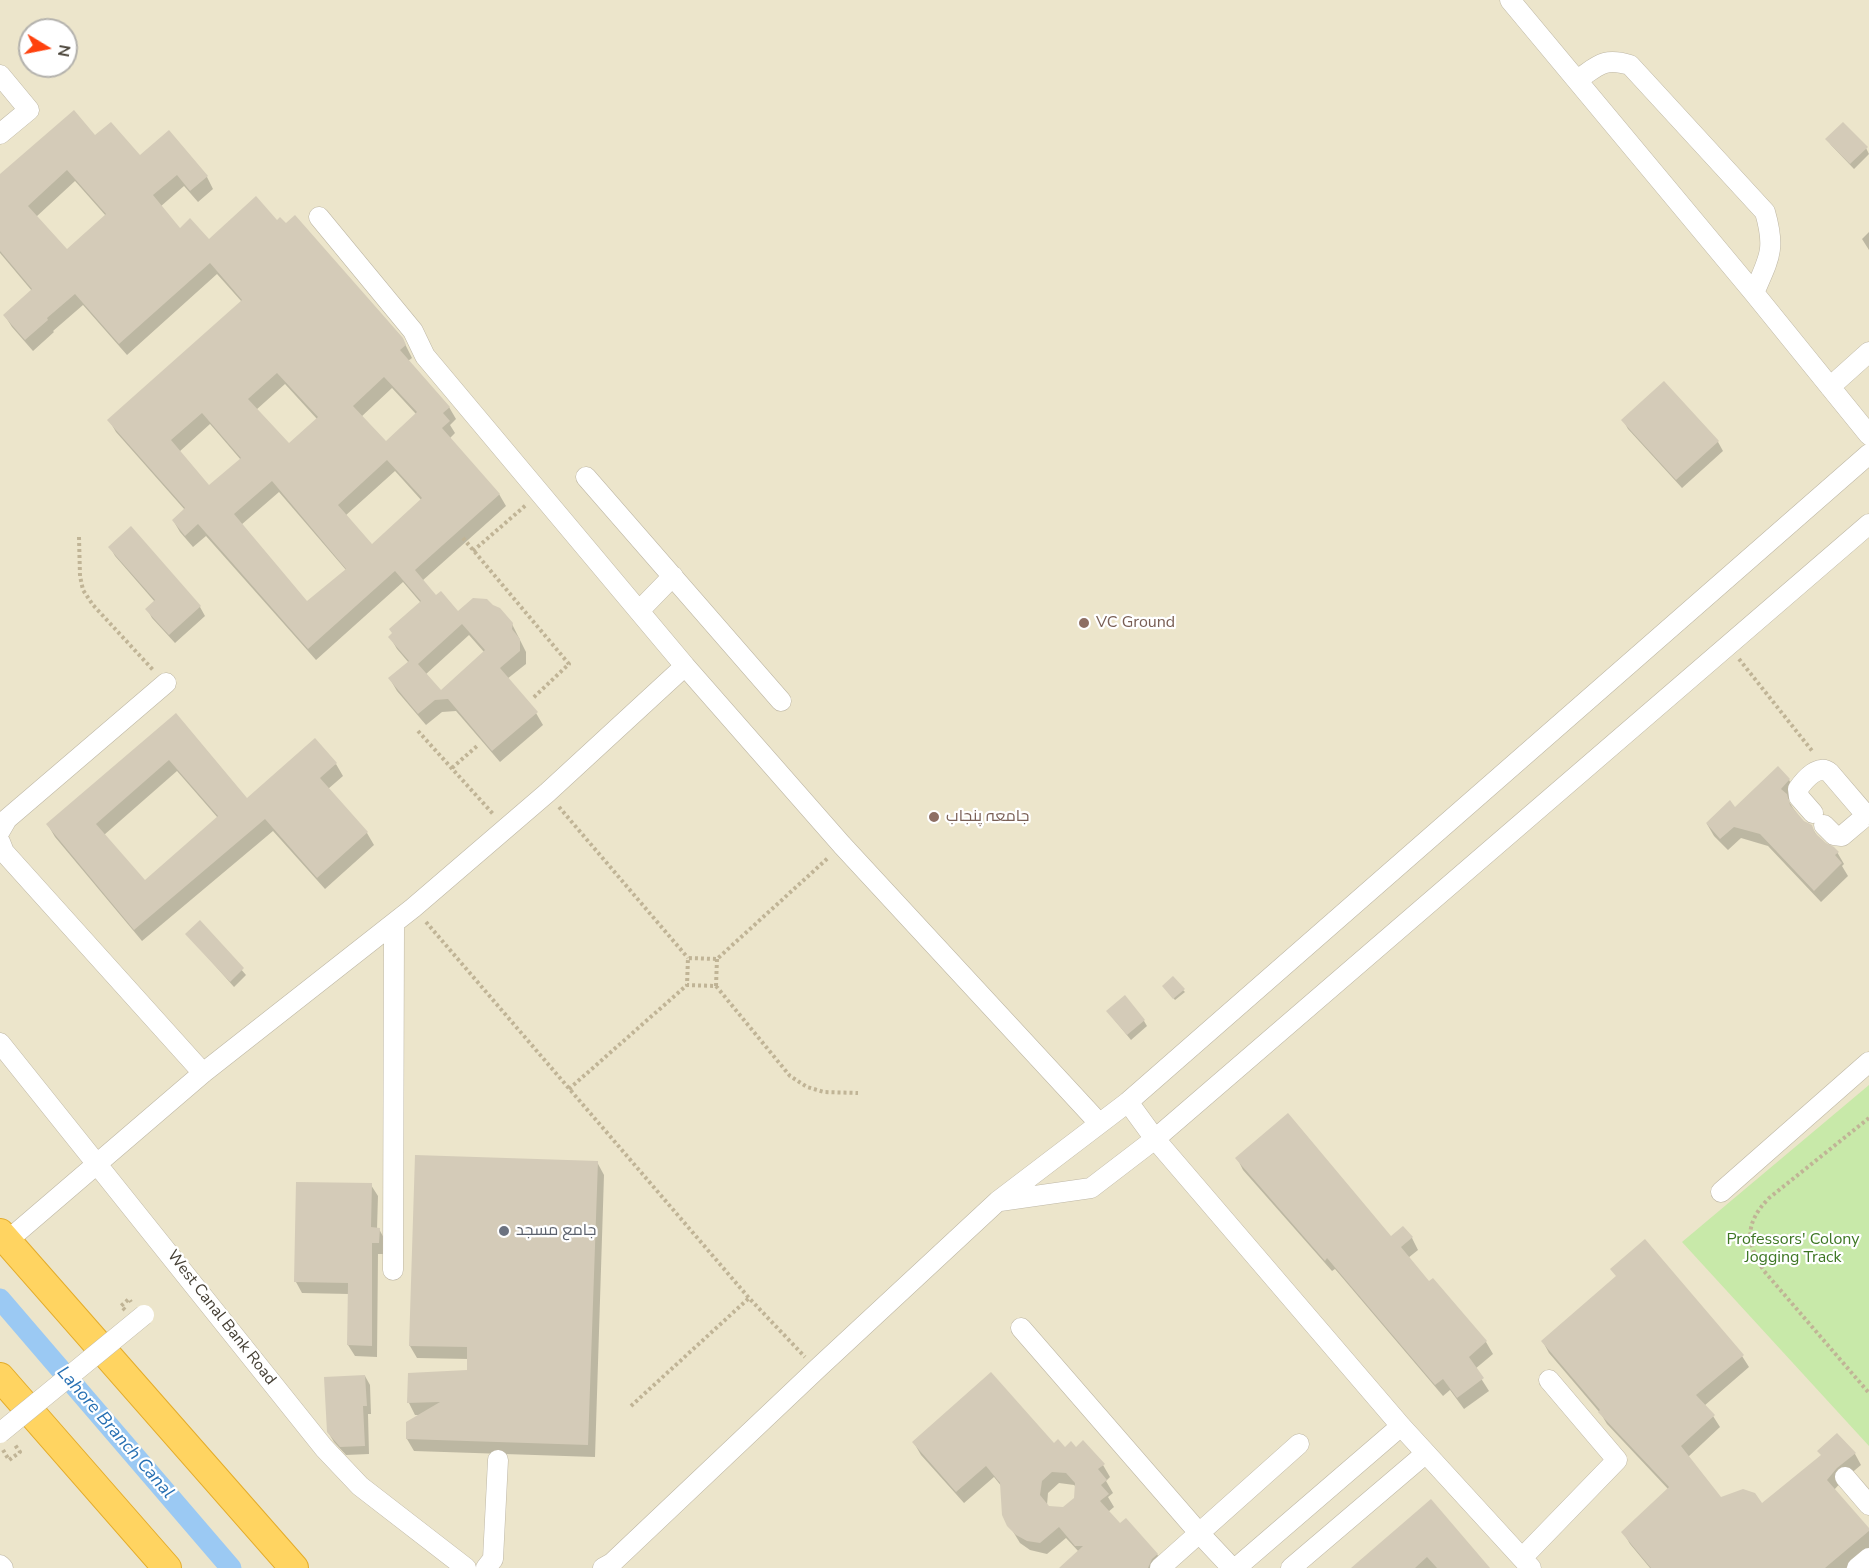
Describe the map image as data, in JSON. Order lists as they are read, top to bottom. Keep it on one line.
{"streets":{"street":["West Canal Bank Road"]},"water":["Lahore Branch Canal"],"parks":["Professors' Colony Jogging Track"],"places":["VC Ground","جامعہ پنجاب","جامع مسجد"],"north":"right"}
